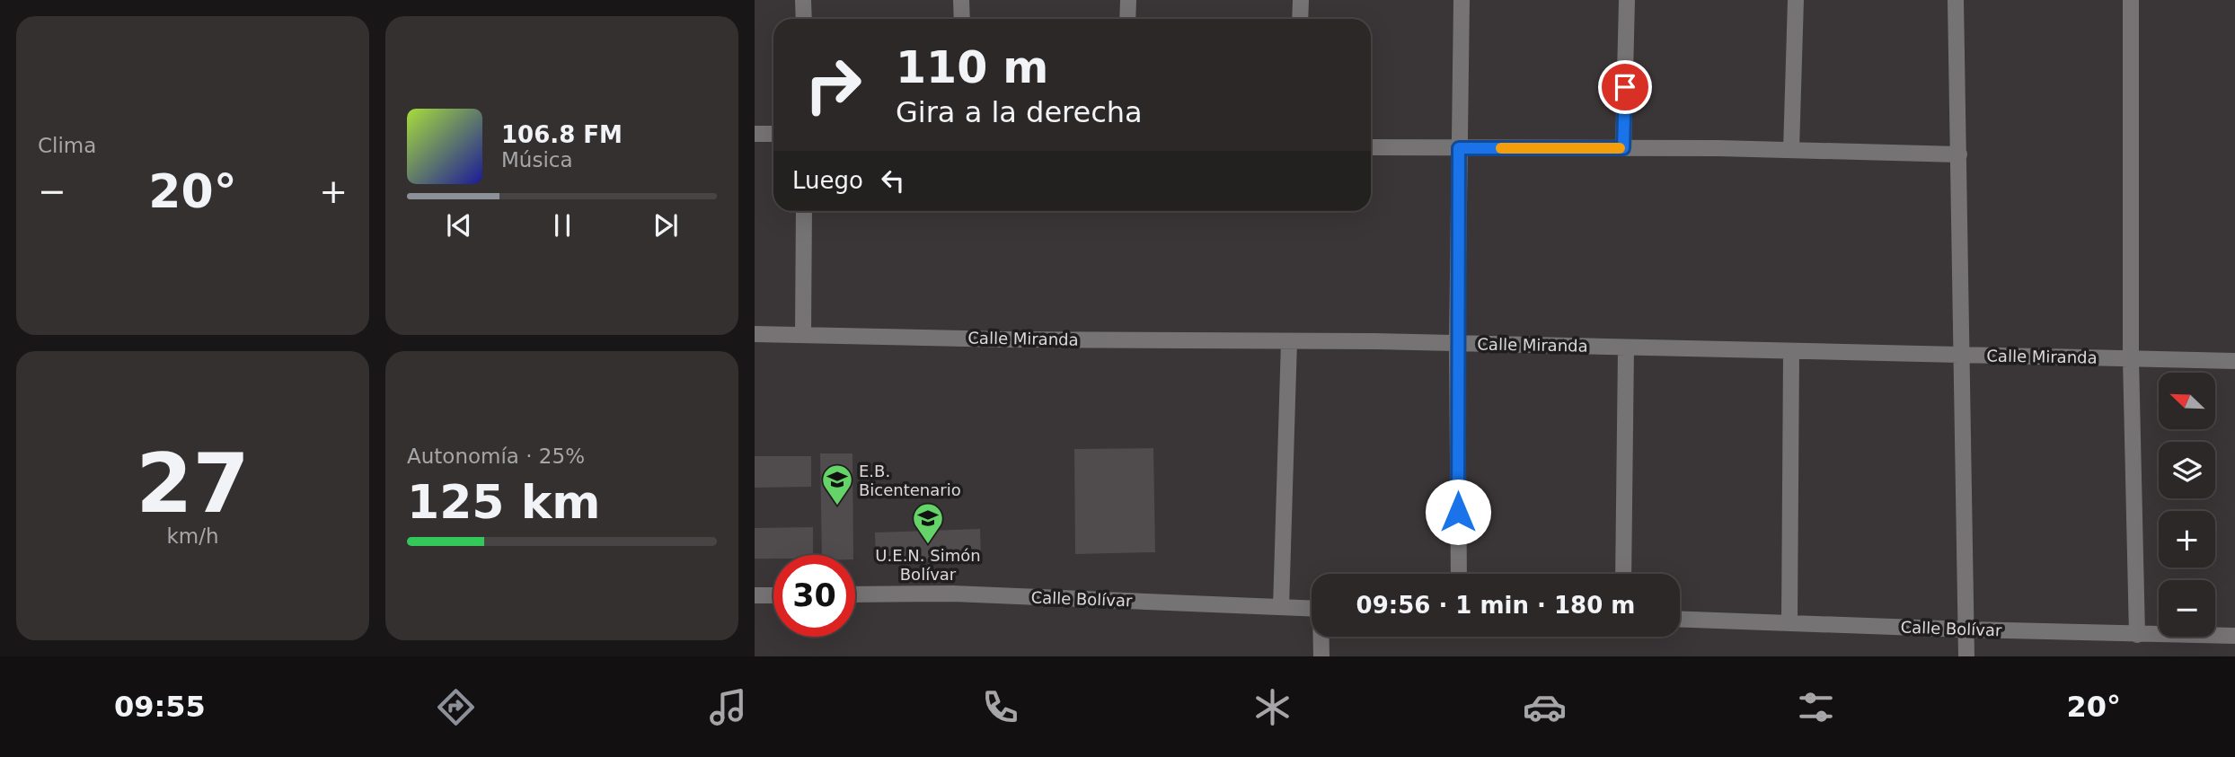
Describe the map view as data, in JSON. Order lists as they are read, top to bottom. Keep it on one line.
{"streets":{"street":["Calle Miranda","Calle Bolívar"]},"places":{"school or university":["E.B. Bicentenario","U.E.N. Simón Bolívar"]},"north":"top left","page":{"tile":["Clima",["27","km/h"],["Autonomía · 25%","125 km"]],"turn":["110 m","Gira a la derecha"],"song":["106.8 FM","Música"],"then":"Luego","heat":["−","20°","+"],"map_buttons":["+","−"],"limit":"30","trip":"09:56 · 1 min · 180 m","tabs":["09:55","20°"]}}
